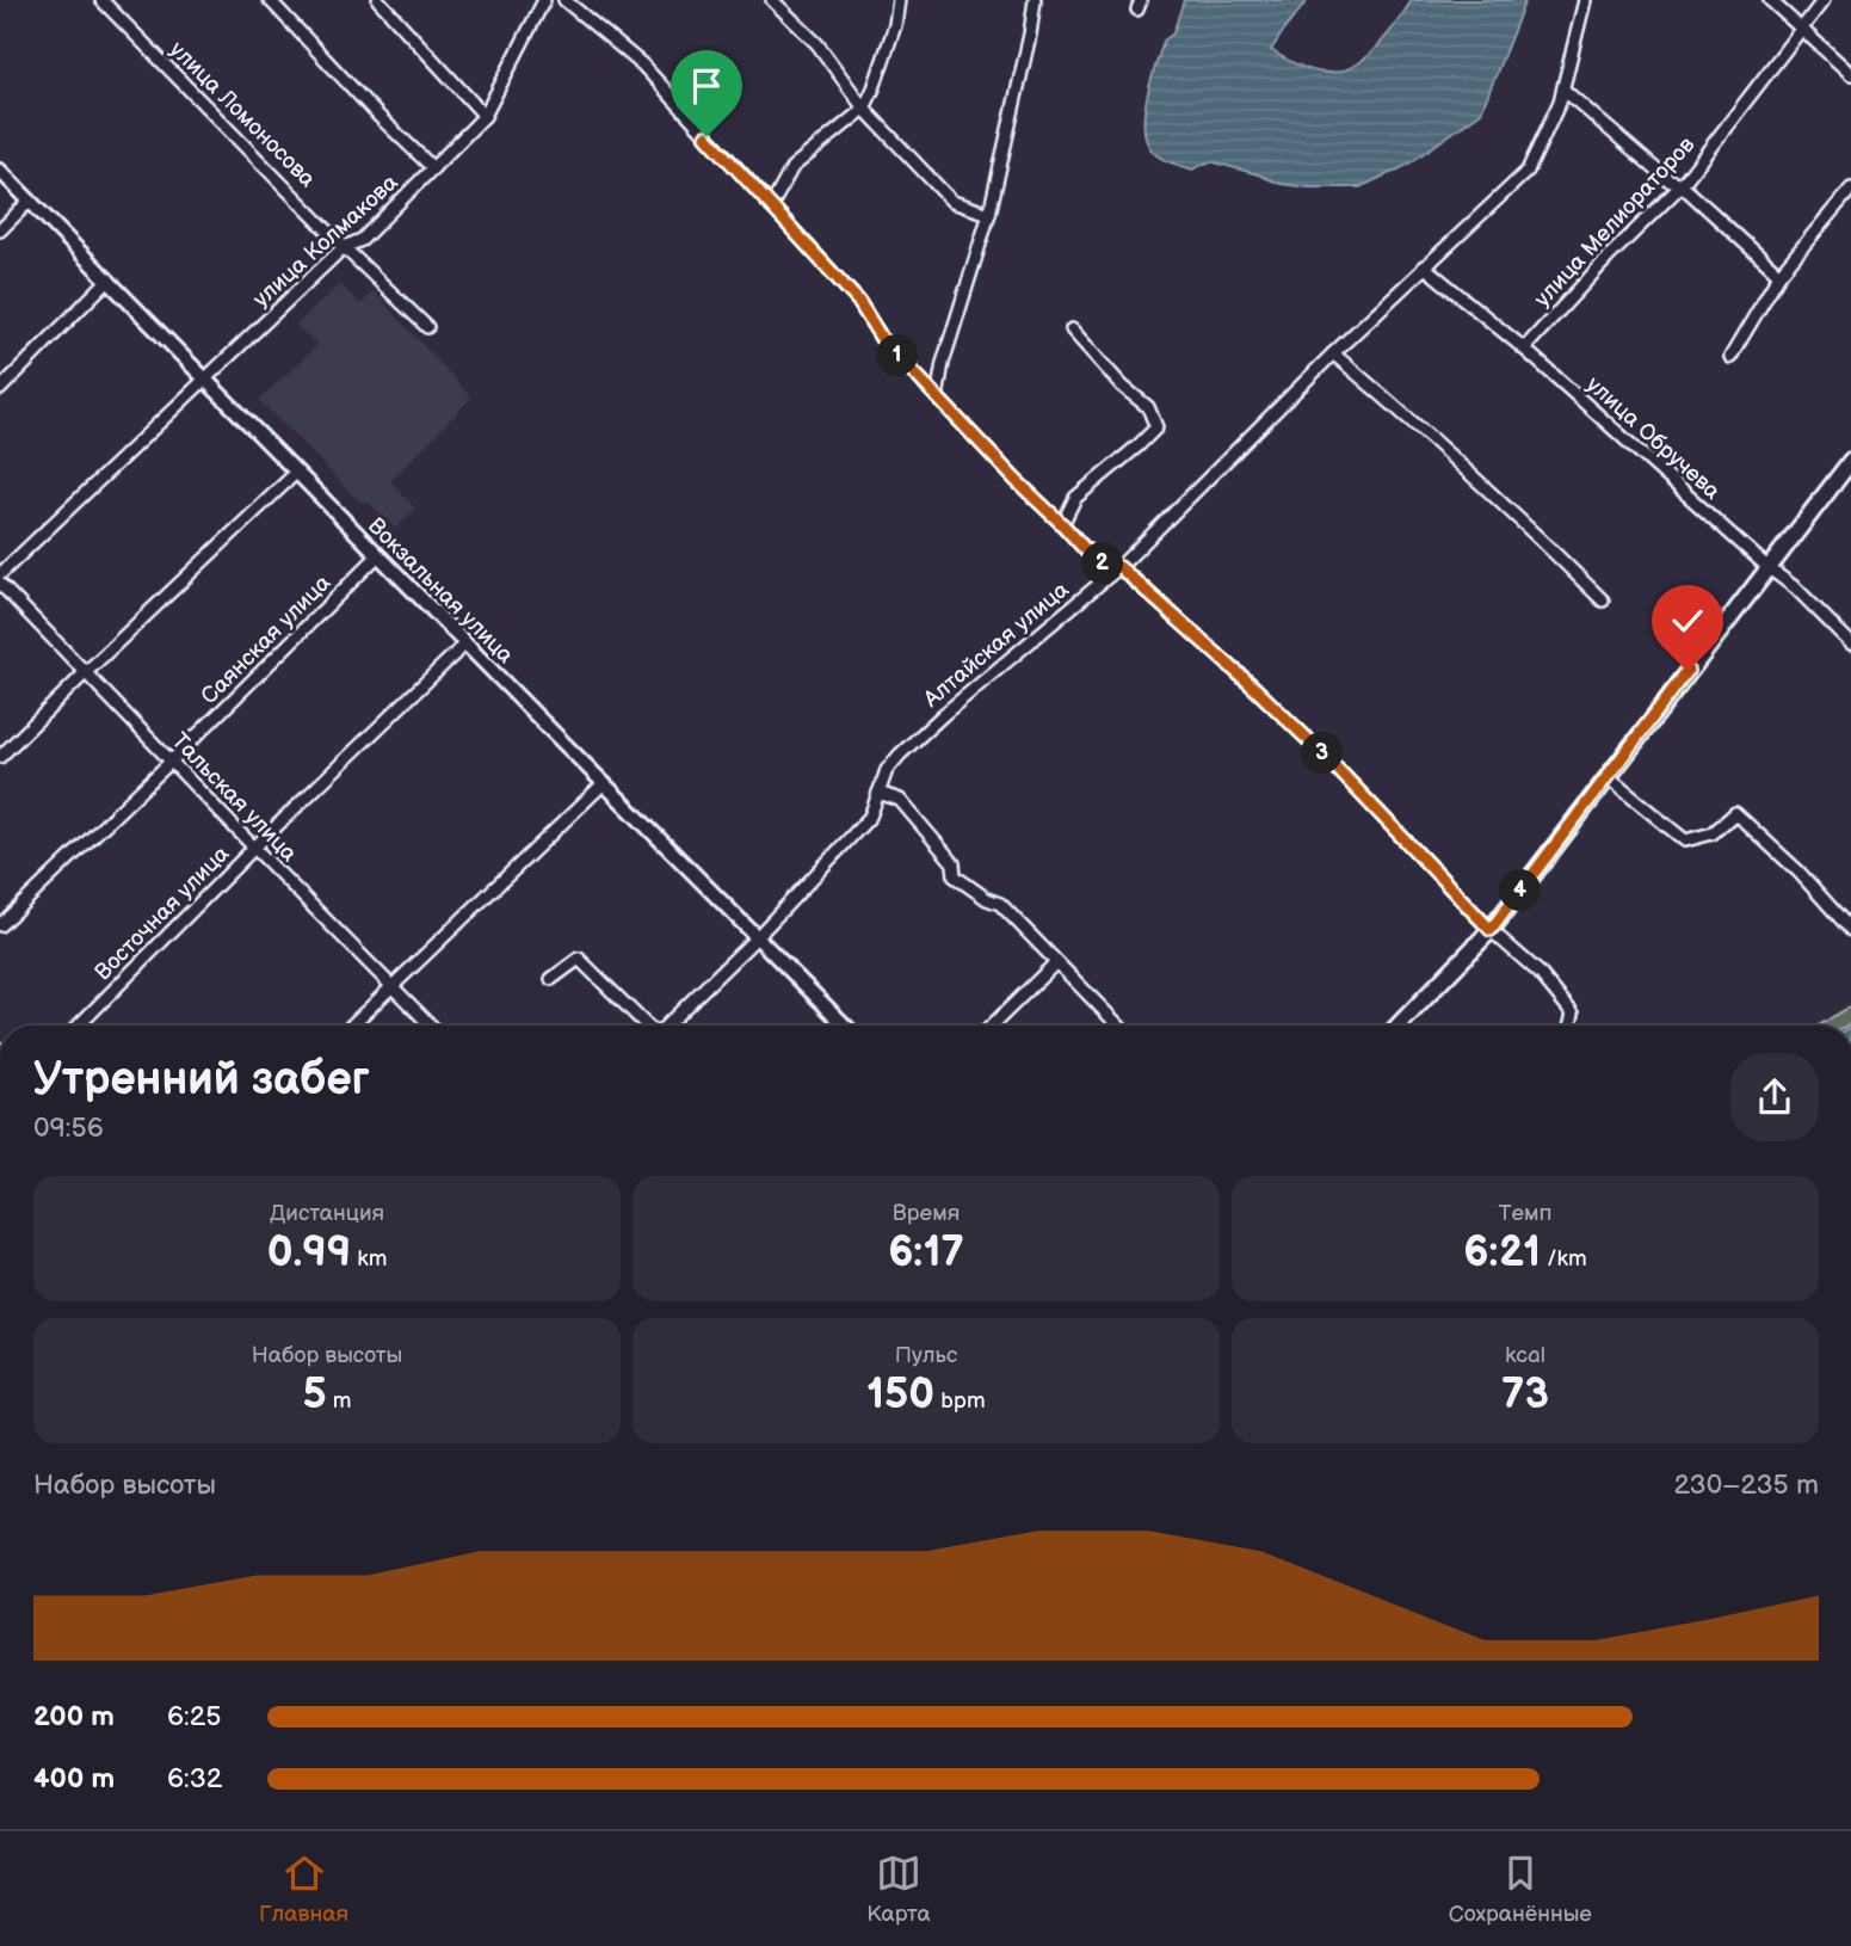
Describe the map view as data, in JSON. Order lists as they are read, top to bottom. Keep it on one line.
{"streets":{"street":["улица Ломоносова","улица Мелиораторов","улица Колмакова","улица Обручева","Вокзальная улица","Саянская улица","Алтайская улица","Тальская улица","Восточная улица"]},"crossings":[["улица Ломоносова","улица Колмакова"],["улица Мелиораторов","улица Обручева"],["улица Колмакова","Вокзальная улица"],["улица Обручева","Алтайская улица"],["Вокзальная улица","Саянская улица"],["Вокзальная улица","Алтайская улица"],["Вокзальная улица","Восточная улица"],["Саянская улица","Тальская улица"],["Тальская улица","Восточная улица"]],"page":{"pins":["1","2","3","4"],"heading":["Утренний забег","09:56"],"stats":[["Дистанция","0.99 km"],["Время","6:17"],["Темп","6:21 /km"],["Набор высоты","5 m"],["Пульс","150 bpm"],["kcal","73"]],"chart":["Набор высоты","230–235 m"],"list":[{"name":"200 m","note":"6:25"},{"name":"400 m","note":"6:32"}],"tabs":["Главная","Карта","Сохранённые"]}}
